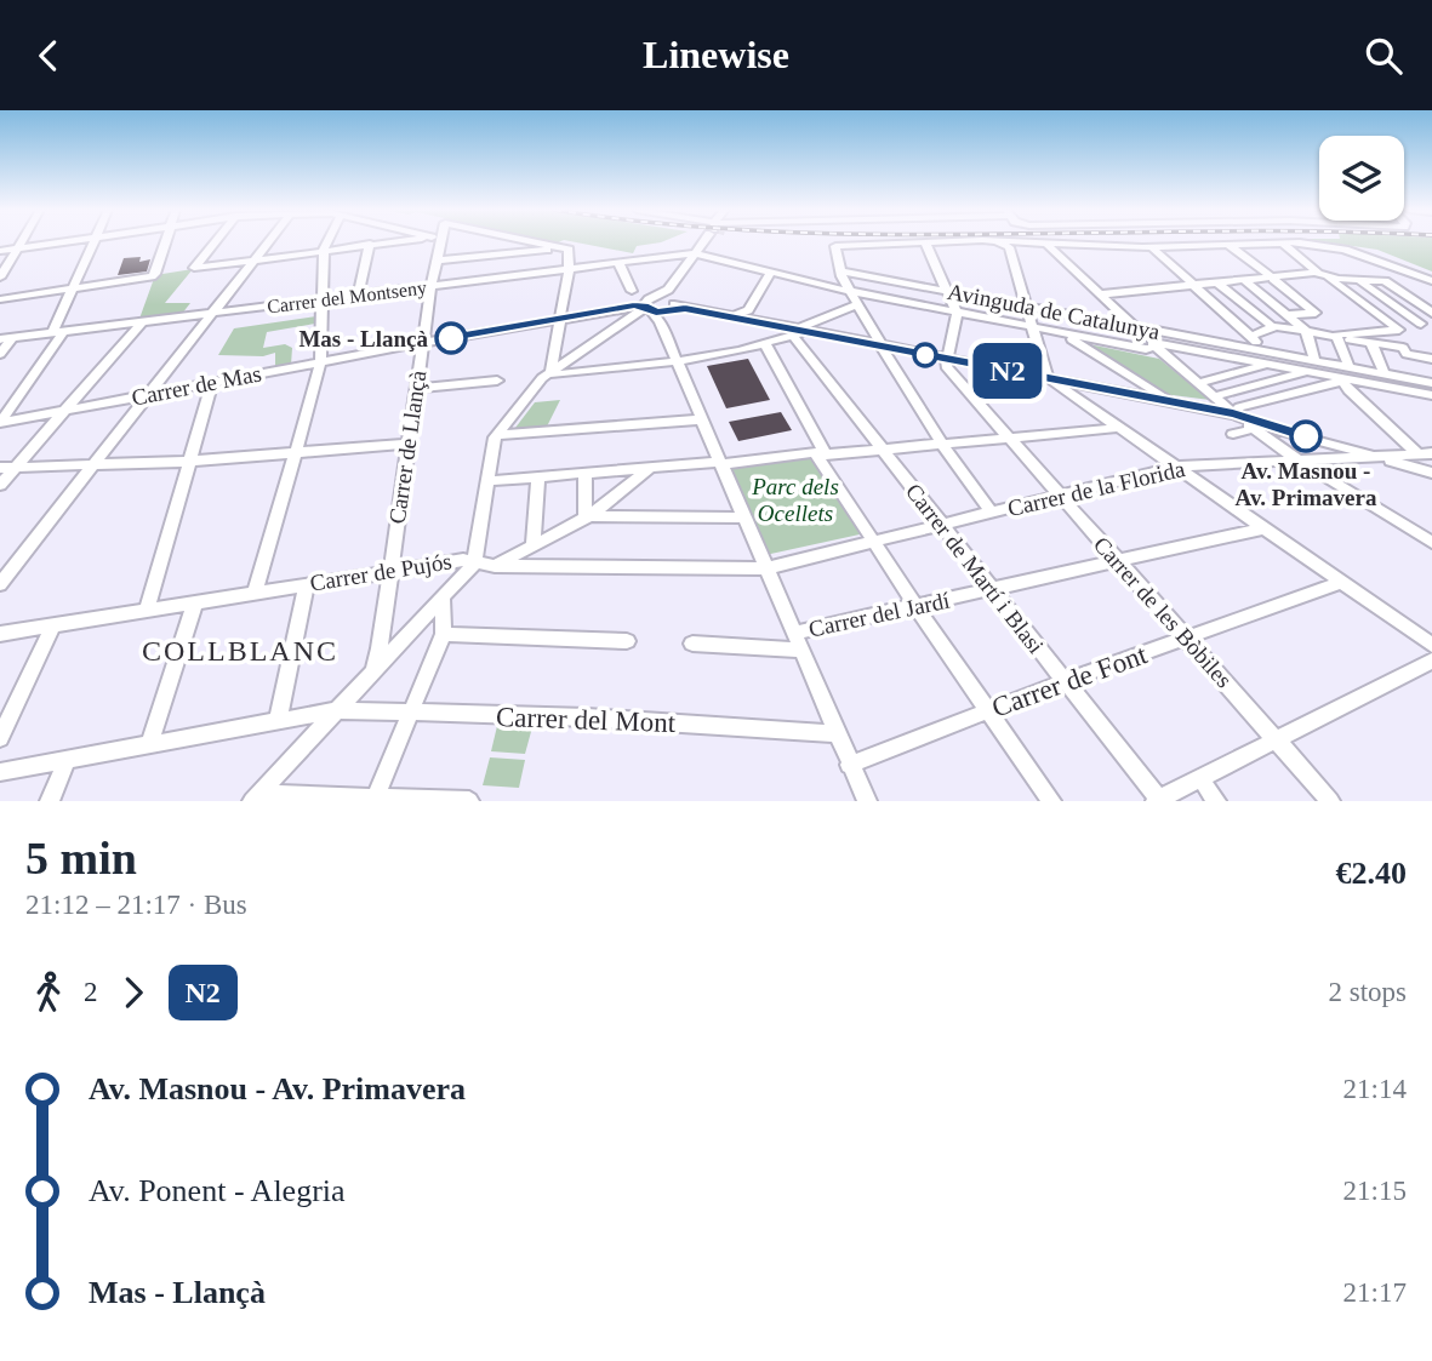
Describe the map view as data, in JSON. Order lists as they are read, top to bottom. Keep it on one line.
{"streets":{"street":["Carrer del Montseny","Avinguda de Catalunya","Carrer de Mas","Carrer de Llançà","Carrer de la Florida","Carrer de Martí i Blasi","Carrer de Pujós","Carrer de les Bòbiles","Carrer del Jardí","Carrer de Font","Carrer del Mont"]},"crossings":[["Carrer del Montseny","Avinguda de Catalunya"],["Carrer del Montseny","Carrer de Llançà"],["Carrer de Mas","Carrer de Llançà"],["Carrer de Llançà","Carrer de Pujós"],["Carrer de la Florida","Carrer de Martí i Blasi"],["Carrer de la Florida","Carrer de Pujós"],["Carrer de la Florida","Carrer de les Bòbiles"],["Carrer de Martí i Blasi","Carrer del Jardí"],["Carrer de Martí i Blasi","Carrer de Font"],["Carrer de les Bòbiles","Carrer del Jardí"],["Carrer de les Bòbiles","Carrer de Font"]],"districts":["COLLBLANC"],"parks":["Parc dels Ocellets"],"places":["Mas - Llançà","Av. Masnou - Av. Primavera"],"lines":["bus line N2"],"page":{"header":"Linewise","on_map":"N2","heading":["5 min","21:12 – 21:17 · Bus","€2.40"],"legs":["2","N2","2 stops"],"list":[{"name":"Av. Masnou - Av. Primavera","value":"21:14"},{"name":"Av. Ponent - Alegria","value":"21:15"},{"name":"Mas - Llançà","value":"21:17"}]}}
